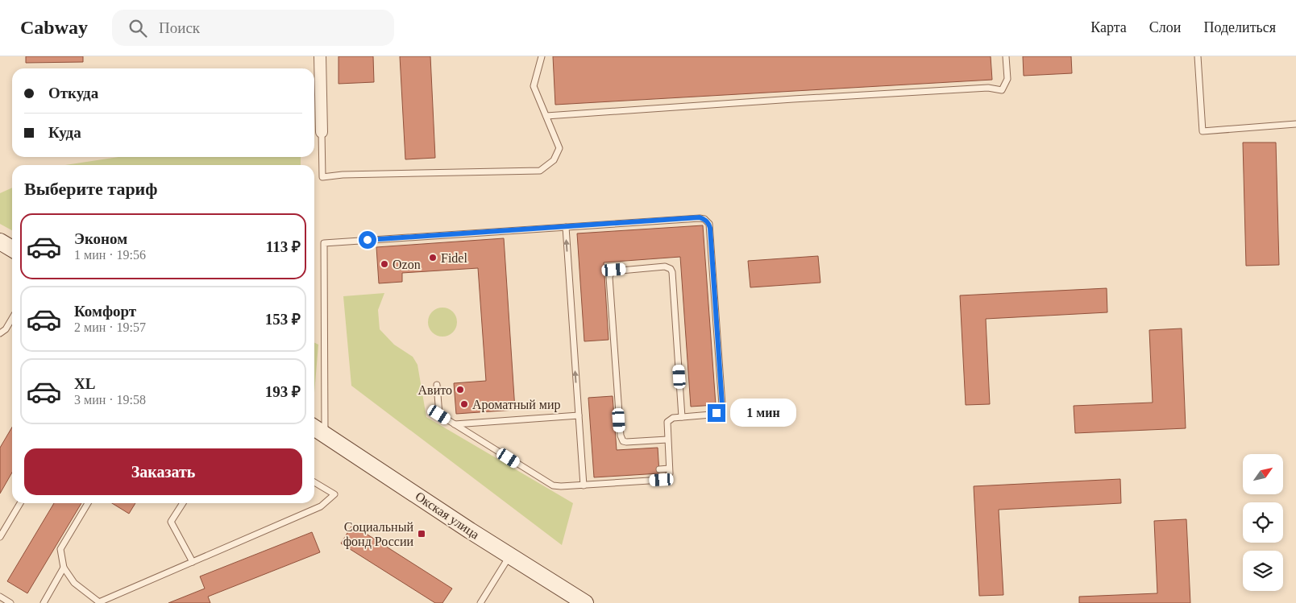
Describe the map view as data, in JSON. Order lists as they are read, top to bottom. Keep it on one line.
{"streets":{"main road":["Окская улица"]},"places":{"other":["Fidel","Ozon","Авито","Ароматный мир"],"transit":["Социальный фонд России"]},"north":"top right","page":{"header":"Cabway","search":"Поиск","nav":["Карта","Слои","Поделиться"],"banner":["Откуда","Куда"],"heading":"Выберите тариф","list":[{"name":"Эконом","note":"1 мин · 19:56","value":"113 ₽"},{"name":"Комфорт","note":"2 мин · 19:57","value":"153 ₽"},{"name":"XL","note":"3 мин · 19:58","value":"193 ₽"}],"bubble":"1 мин","buttons":"Заказать"}}
